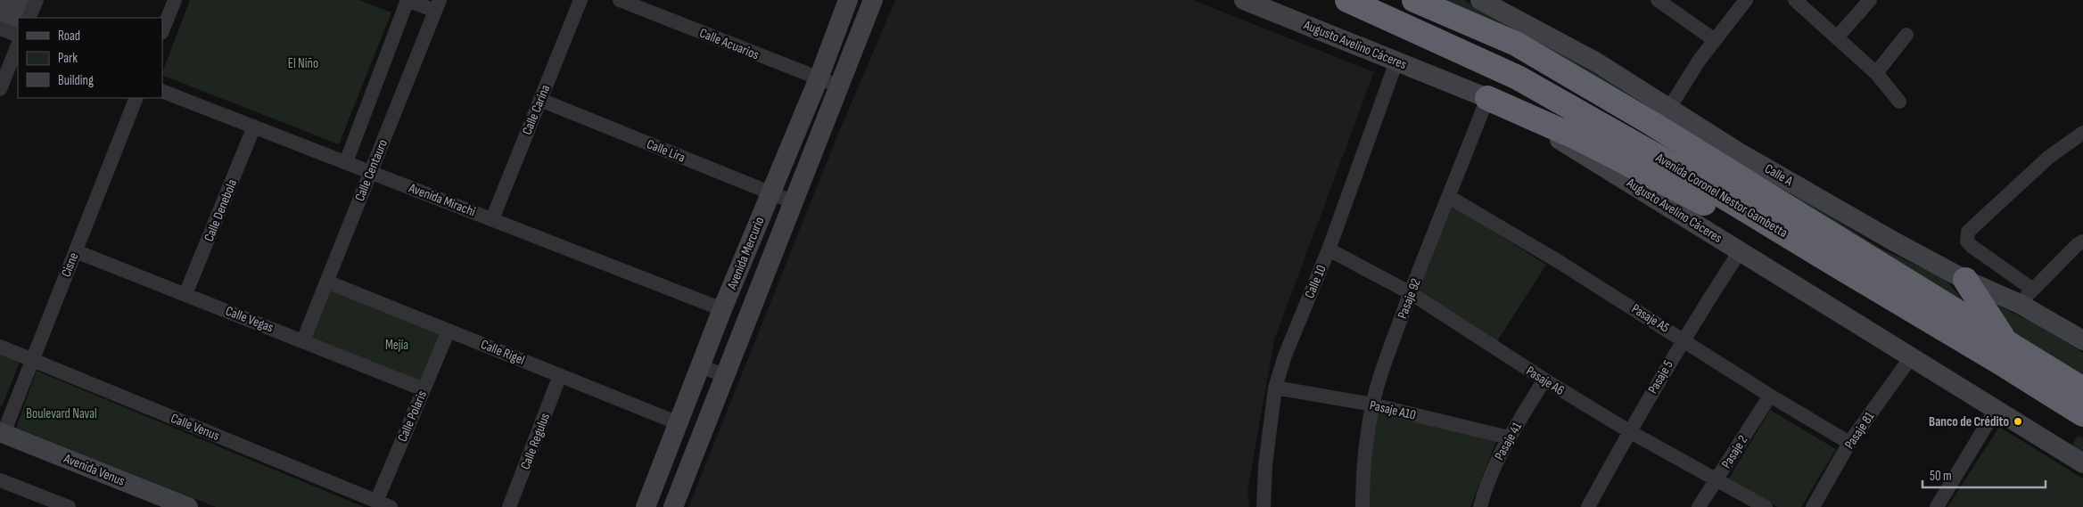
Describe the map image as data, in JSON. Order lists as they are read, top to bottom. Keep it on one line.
{"streets":{"highway":["Avenida Coronel Nestor Gambetta"],"street":["Calle Acuarios","Augusto Avelino Cáceres","Calle Carina","Calle Lira","Calle Centauro","Calle A","Avenida Mirachi","Calle Denebola","Avenida Mercurio","Cisne","Calle 10","Pasaje 92","Pasaje A5","Calle Vegas","Calle Rigel","Pasaje 5","Pasaje A6","Pasaje A10","Calle Polaris","Calle Venus","Pasaje 81","Calle Regulus","Pasaje 41","Pasaje 2","Avenida Venus"]},"crossings":[["Calle Acuarios","Avenida Mercurio"],["Augusto Avelino Cáceres","Calle 10"],["Augusto Avelino Cáceres","Pasaje 92"],["Augusto Avelino Cáceres","Pasaje 5"],["Augusto Avelino Cáceres","Pasaje 81"],["Calle Carina","Calle Lira"],["Calle Carina","Avenida Mirachi"],["Calle Lira","Avenida Mercurio"],["Calle Centauro","Avenida Mirachi"],["Calle Centauro","Calle Vegas"],["Calle Centauro","Calle Rigel"],["Avenida Mirachi","Calle Denebola"],["Avenida Mirachi","Avenida Mercurio"],["Calle Denebola","Calle Vegas"],["Avenida Mercurio","Calle Rigel"],["Cisne","Calle Vegas"],["Cisne","Calle Venus"],["Cisne","Avenida Venus"],["Calle 10","Pasaje A6"],["Calle 10","Pasaje A10"],["Pasaje 92","Pasaje A5"],["Pasaje 92","Pasaje A6"],["Pasaje 92","Pasaje A10"],["Pasaje A5","Pasaje 5"],["Pasaje A5","Pasaje 81"],["Pasaje A5","Pasaje 2"],["Calle Vegas","Calle Polaris"],["Calle Rigel","Calle Polaris"],["Calle Rigel","Calle Regulus"],["Pasaje 5","Pasaje A6"],["Pasaje A6","Pasaje 41"],["Pasaje A6","Pasaje 2"],["Pasaje A10","Pasaje 41"],["Calle Polaris","Calle Venus"]],"parks":["El Niño","Mejía","Boulevard Naval"],"places":["Banco de Crédito"],"legend":["Road","Park","Building"],"scale_bar":"50 m"}
